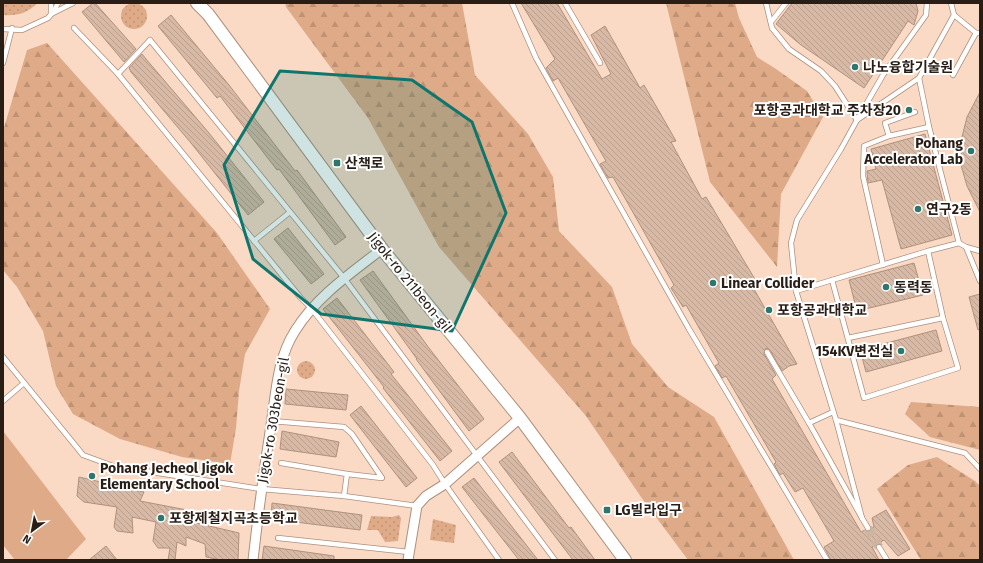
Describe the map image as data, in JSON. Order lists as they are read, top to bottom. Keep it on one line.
{"streets":{"main road":["Jigok-ro 211beon-gil"],"street":["Jigok-ro 303beon-gil"]},"crossings":[["Jigok-ro 211beon-gil","Jigok-ro 303beon-gil"]],"places":{"other":["나노융합기술원","포항공과대학교 주차장20","Pohang Accelerator Lab","연구2동","Linear Collider","동력동","포항공과대학교","154KV변전실","Pohang Jecheol Jigok Elementary School","포항제철지곡초등학교"],"transit":["산책로","LG빌라입구"]},"north":"bottom left"}
